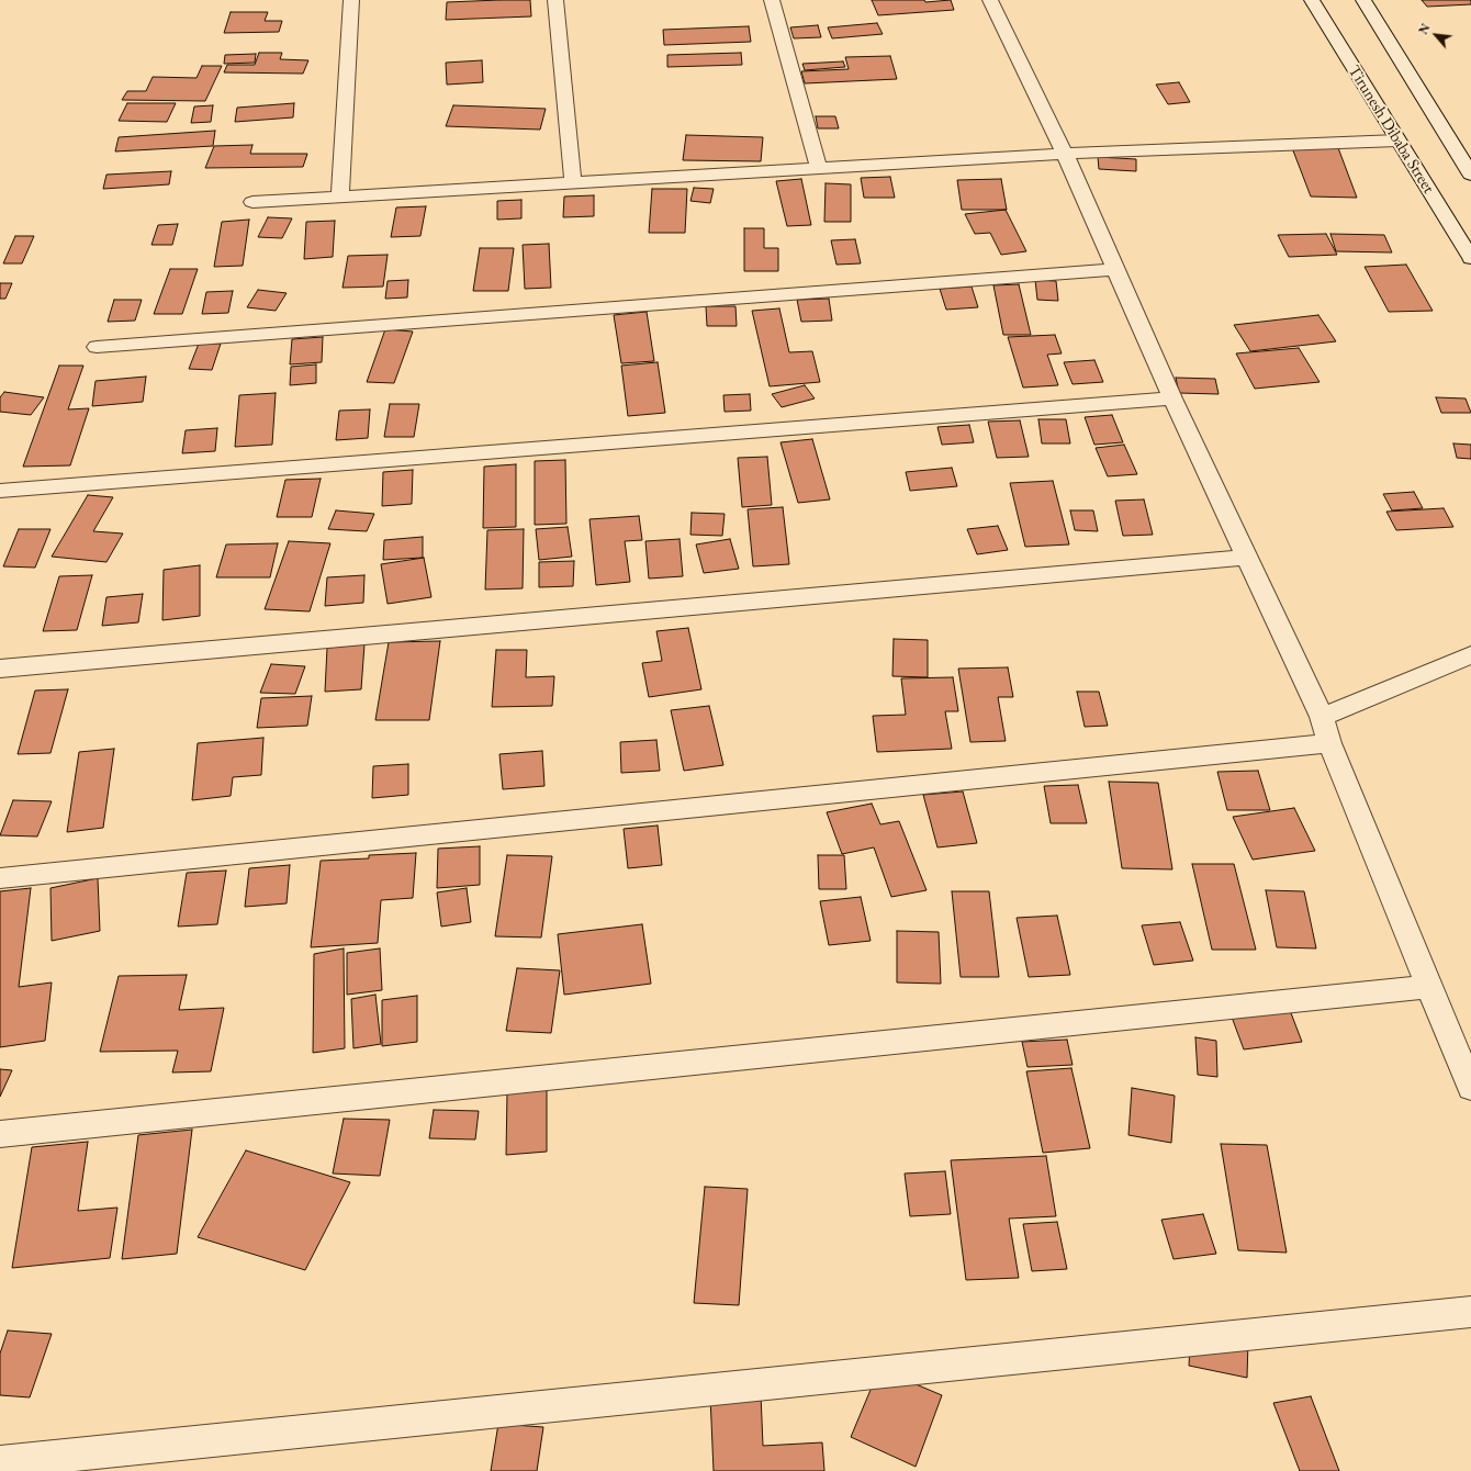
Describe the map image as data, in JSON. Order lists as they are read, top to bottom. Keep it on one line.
{"streets":{"street":["Tirunesh Dibaba Street"]},"north":"top left"}
